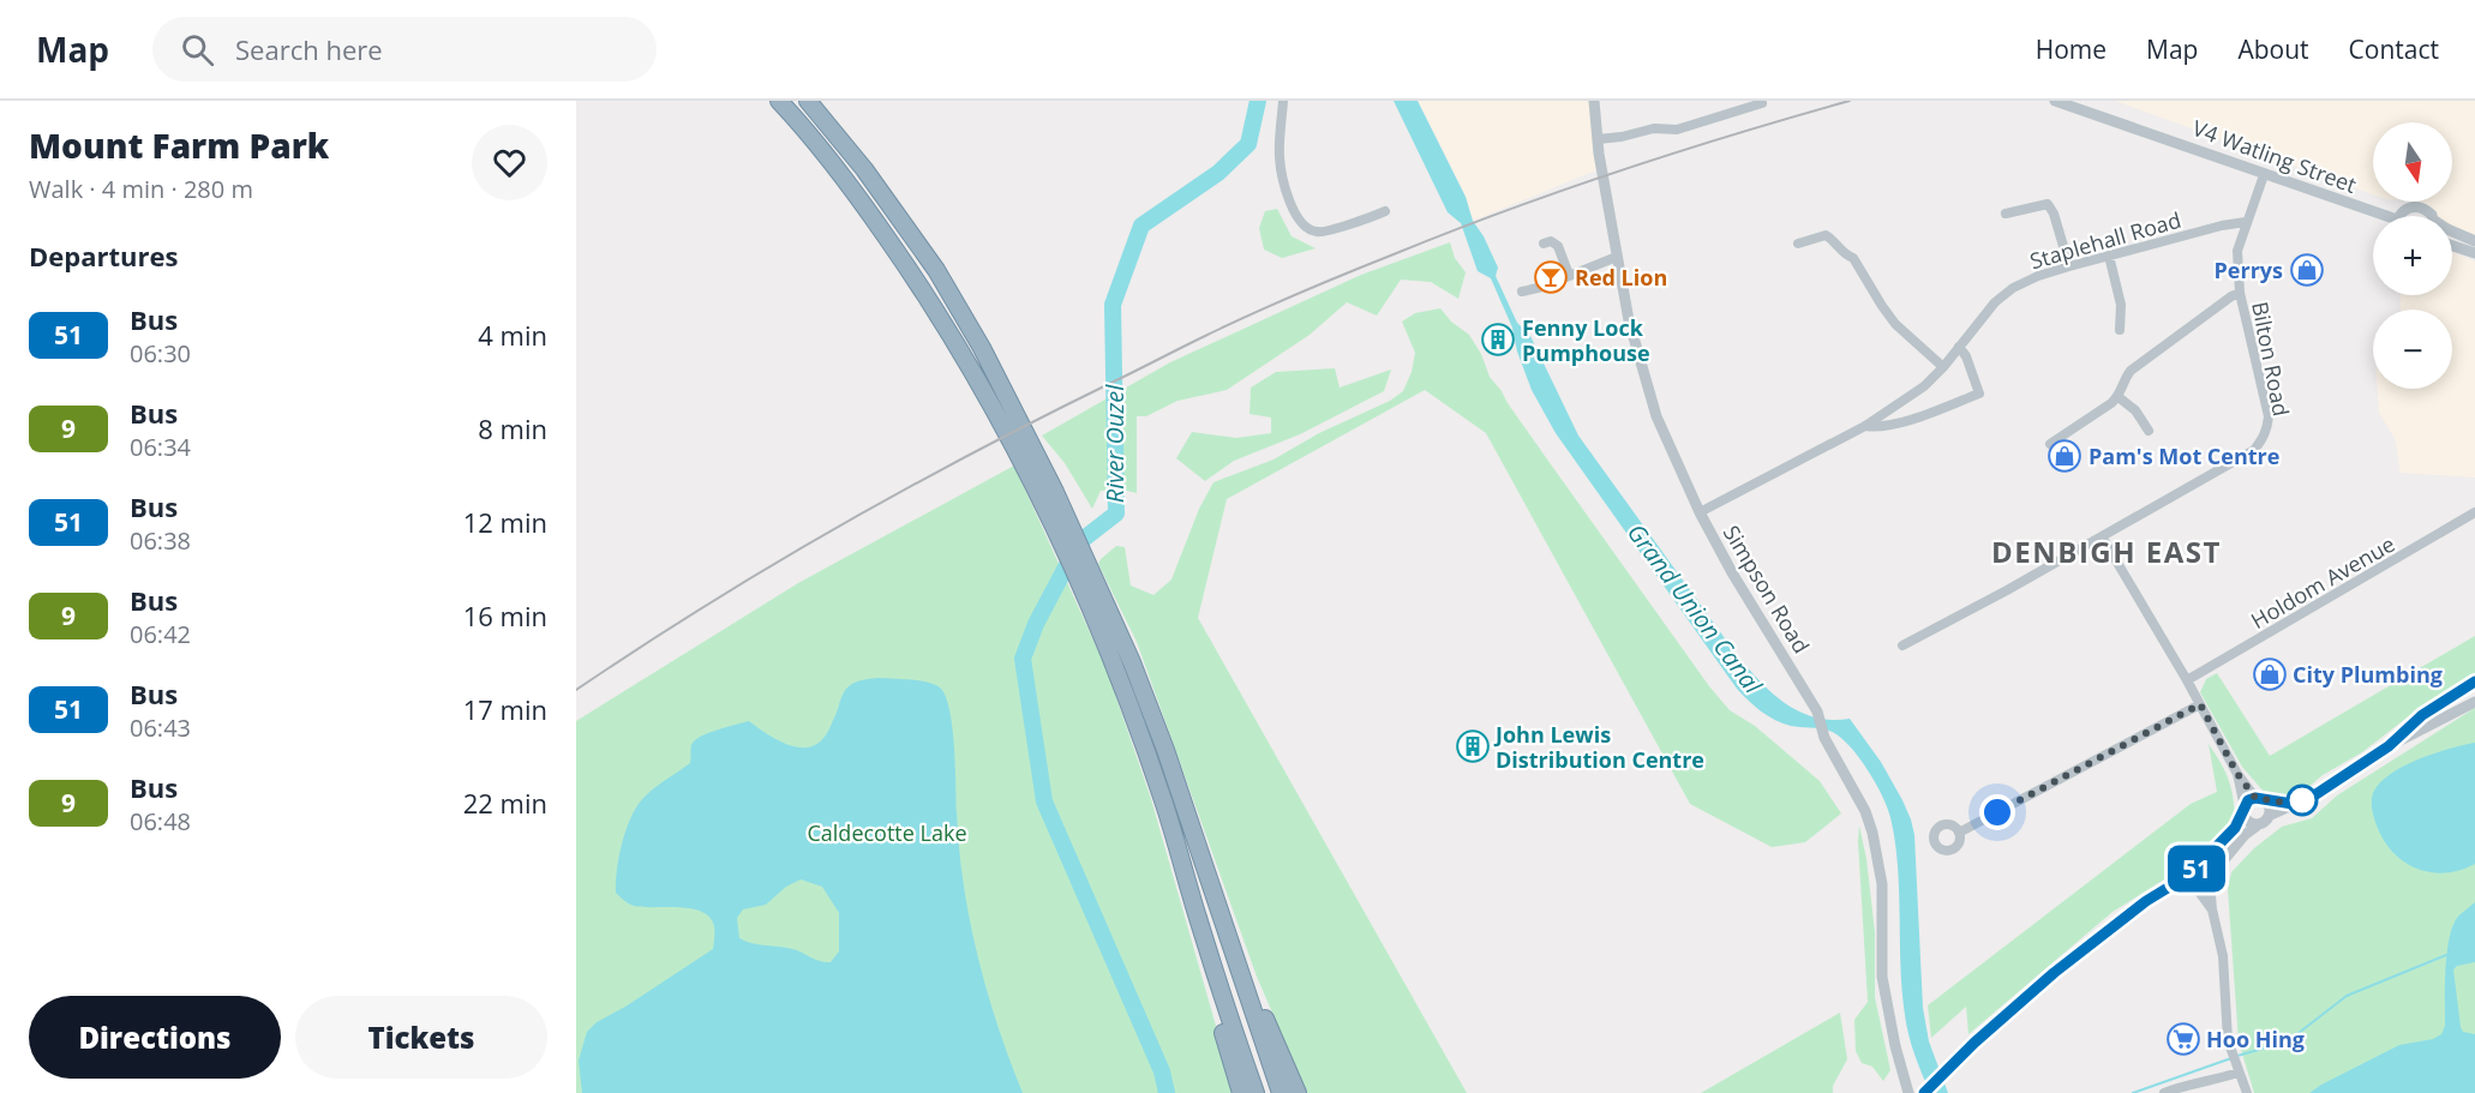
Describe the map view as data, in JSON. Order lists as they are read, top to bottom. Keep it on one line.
{"streets":{"street":["V4 Watling Street","Staplehall Road","Bilton Road","Holdom Avenue","Simpson Road"]},"crossings":[["V4 Watling Street","Bilton Road"],["Staplehall Road","Bilton Road"],["Staplehall Road","Simpson Road"]],"districts":["DENBIGH EAST"],"water":["River Ouzel","Grand Union Canal"],"parks":["Caldecotte Lake"],"places":{"shop":["Perrys","Pam's Mot Centre","City Plumbing"],"bar":["Red Lion"],"building":["Fenny Lock Pumphouse","John Lewis Distribution Centre"],"supermarket":["Hoo Hing"]},"lines":["bus line 51"],"north":"bottom","page":{"header":"Map","search":"Search here","nav":["Home","Map","About","Contact"],"heading":[["Mount Farm Park","Walk · 4 min · 280 m"],"Departures"],"on_map":"51","map_buttons":["+","−"],"list":[{"mark":"51","name":"Bus","note":"06:30","value":"4 min"},{"mark":"9","name":"Bus","note":"06:34","value":"8 min"},{"mark":"51","name":"Bus","note":"06:38","value":"12 min"},{"mark":"9","name":"Bus","note":"06:42","value":"16 min"},{"mark":"51","name":"Bus","note":"06:43","value":"17 min"},{"mark":"9","name":"Bus","note":"06:48","value":"22 min"}],"buttons":["Directions","Tickets"]}}
